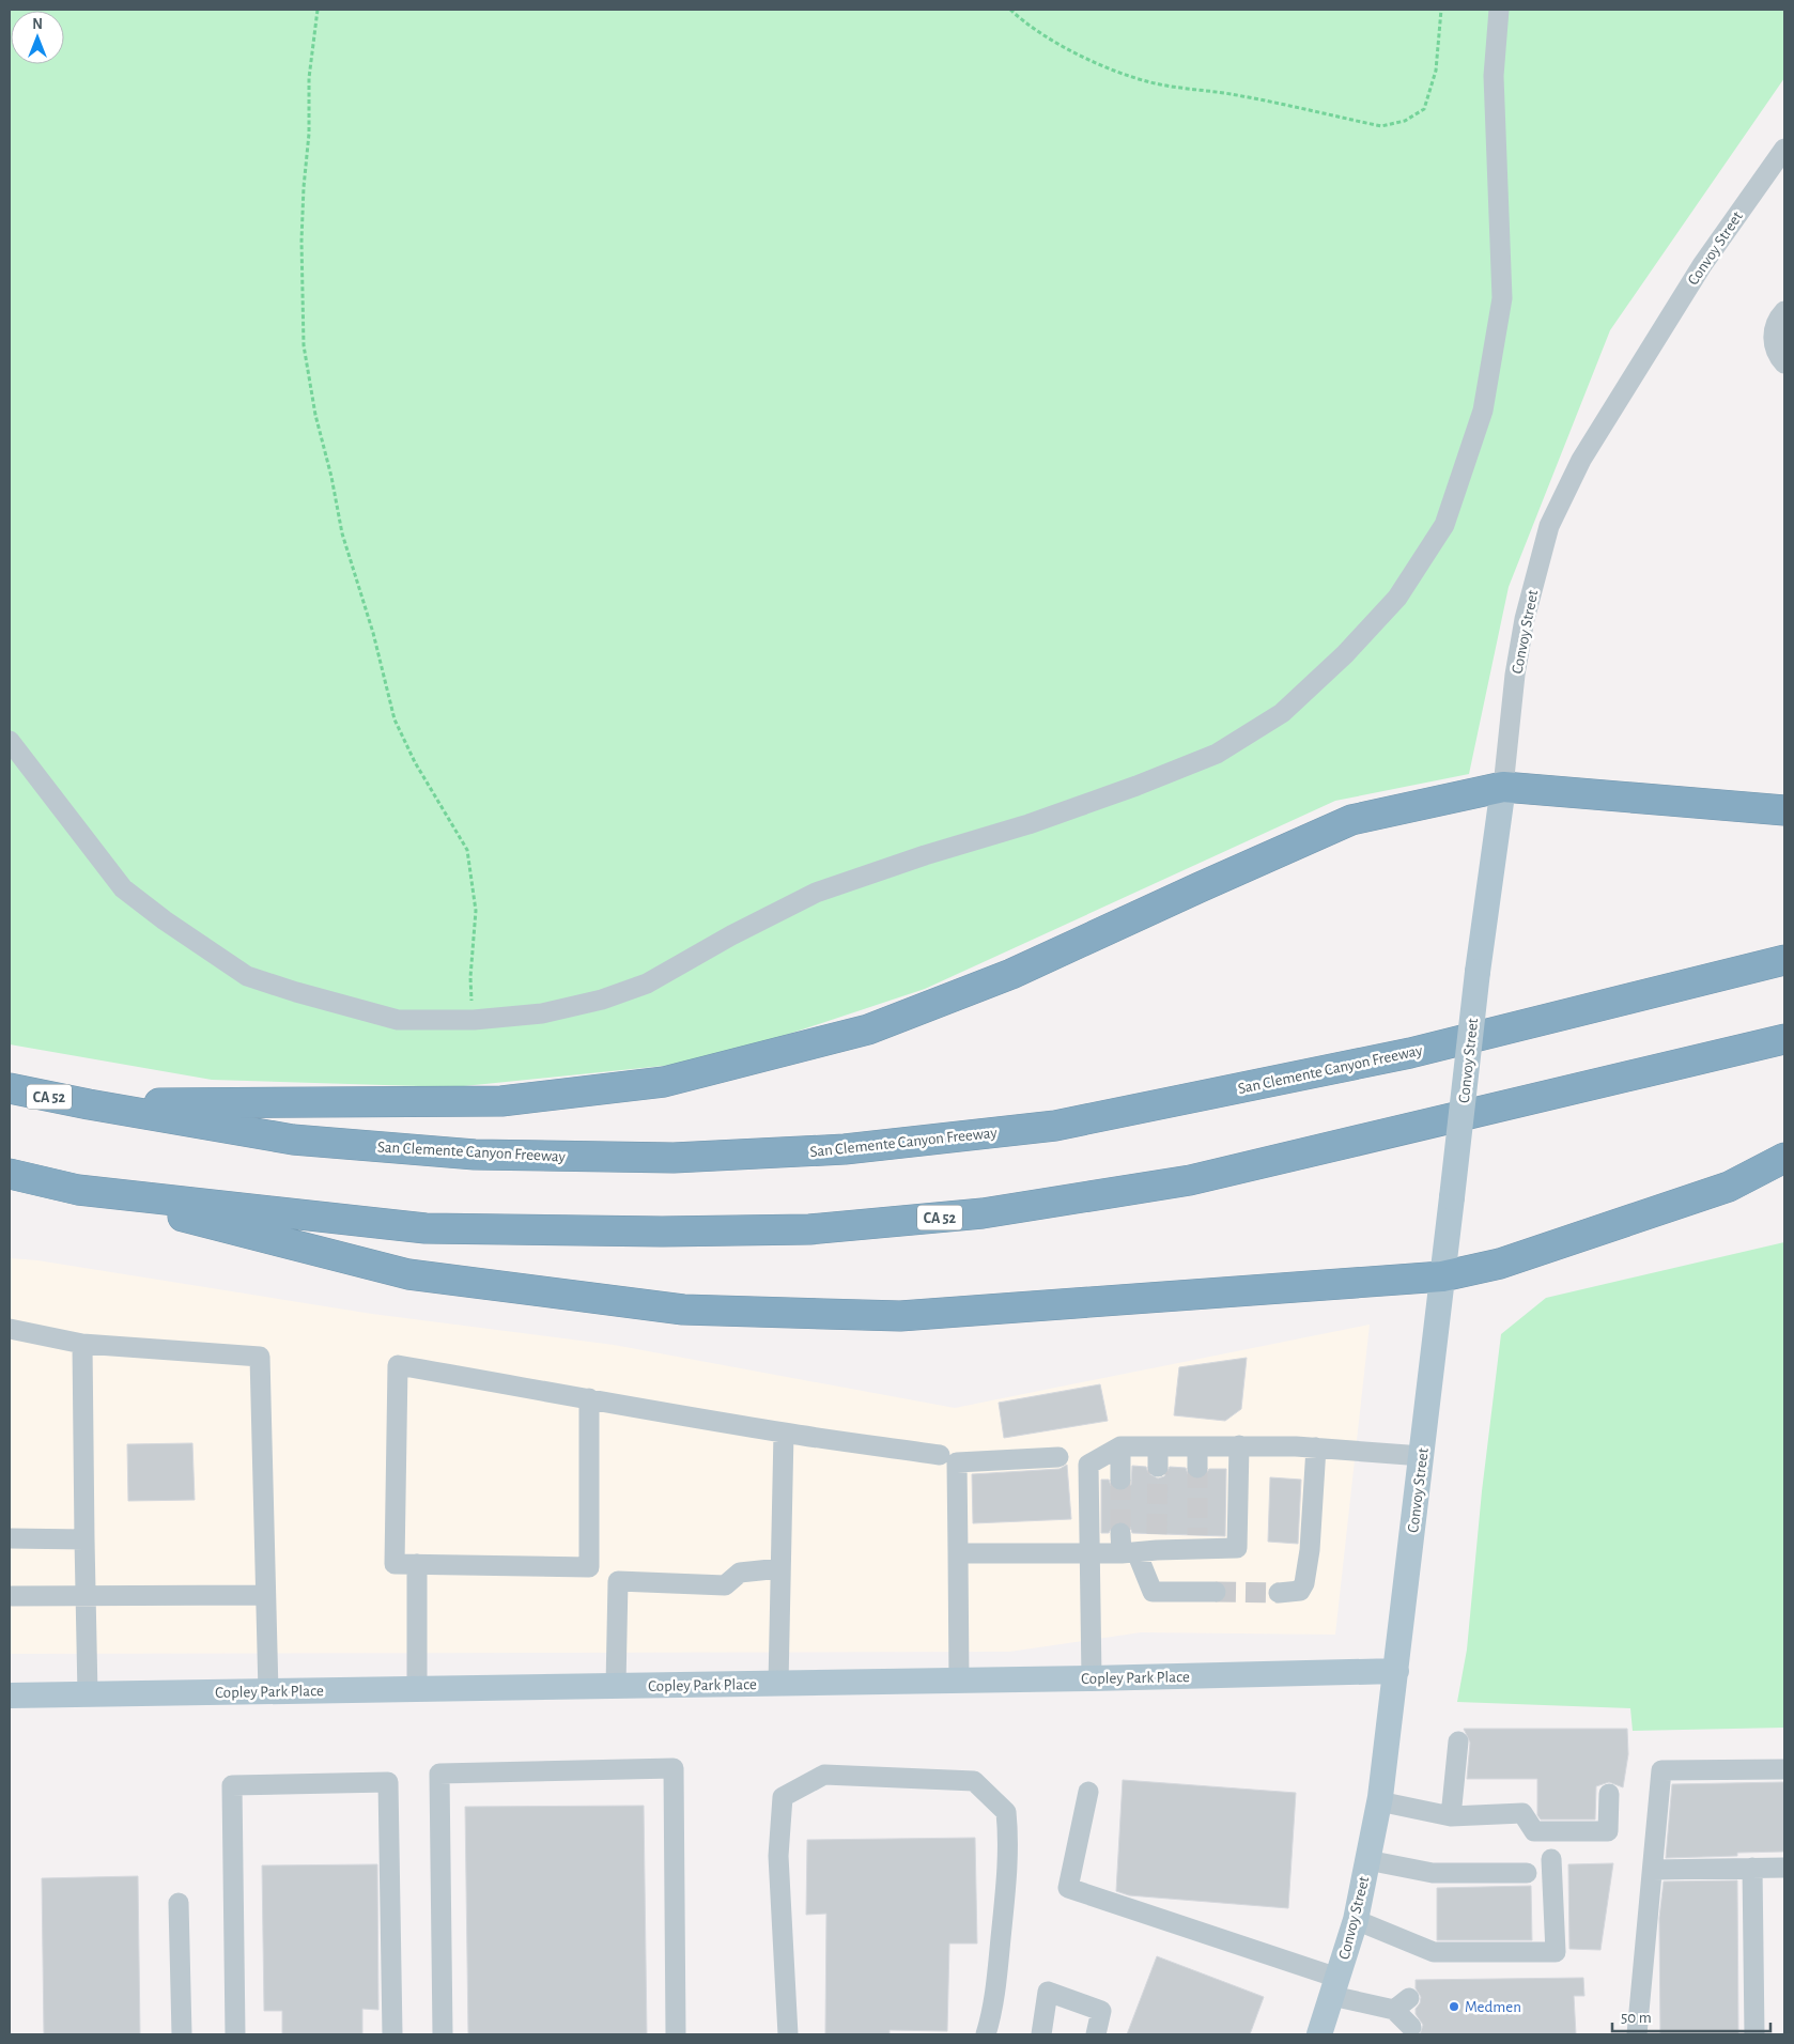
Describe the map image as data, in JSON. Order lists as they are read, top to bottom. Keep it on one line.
{"streets":{"highway":["San Clemente Canyon Freeway","CA 52"],"main road":["Convoy Street","Copley Park Place"]},"crossings":[["Convoy Street","Copley Park Place"]],"places":["Medmen"],"scale_bar":"50 m","north":"top"}
